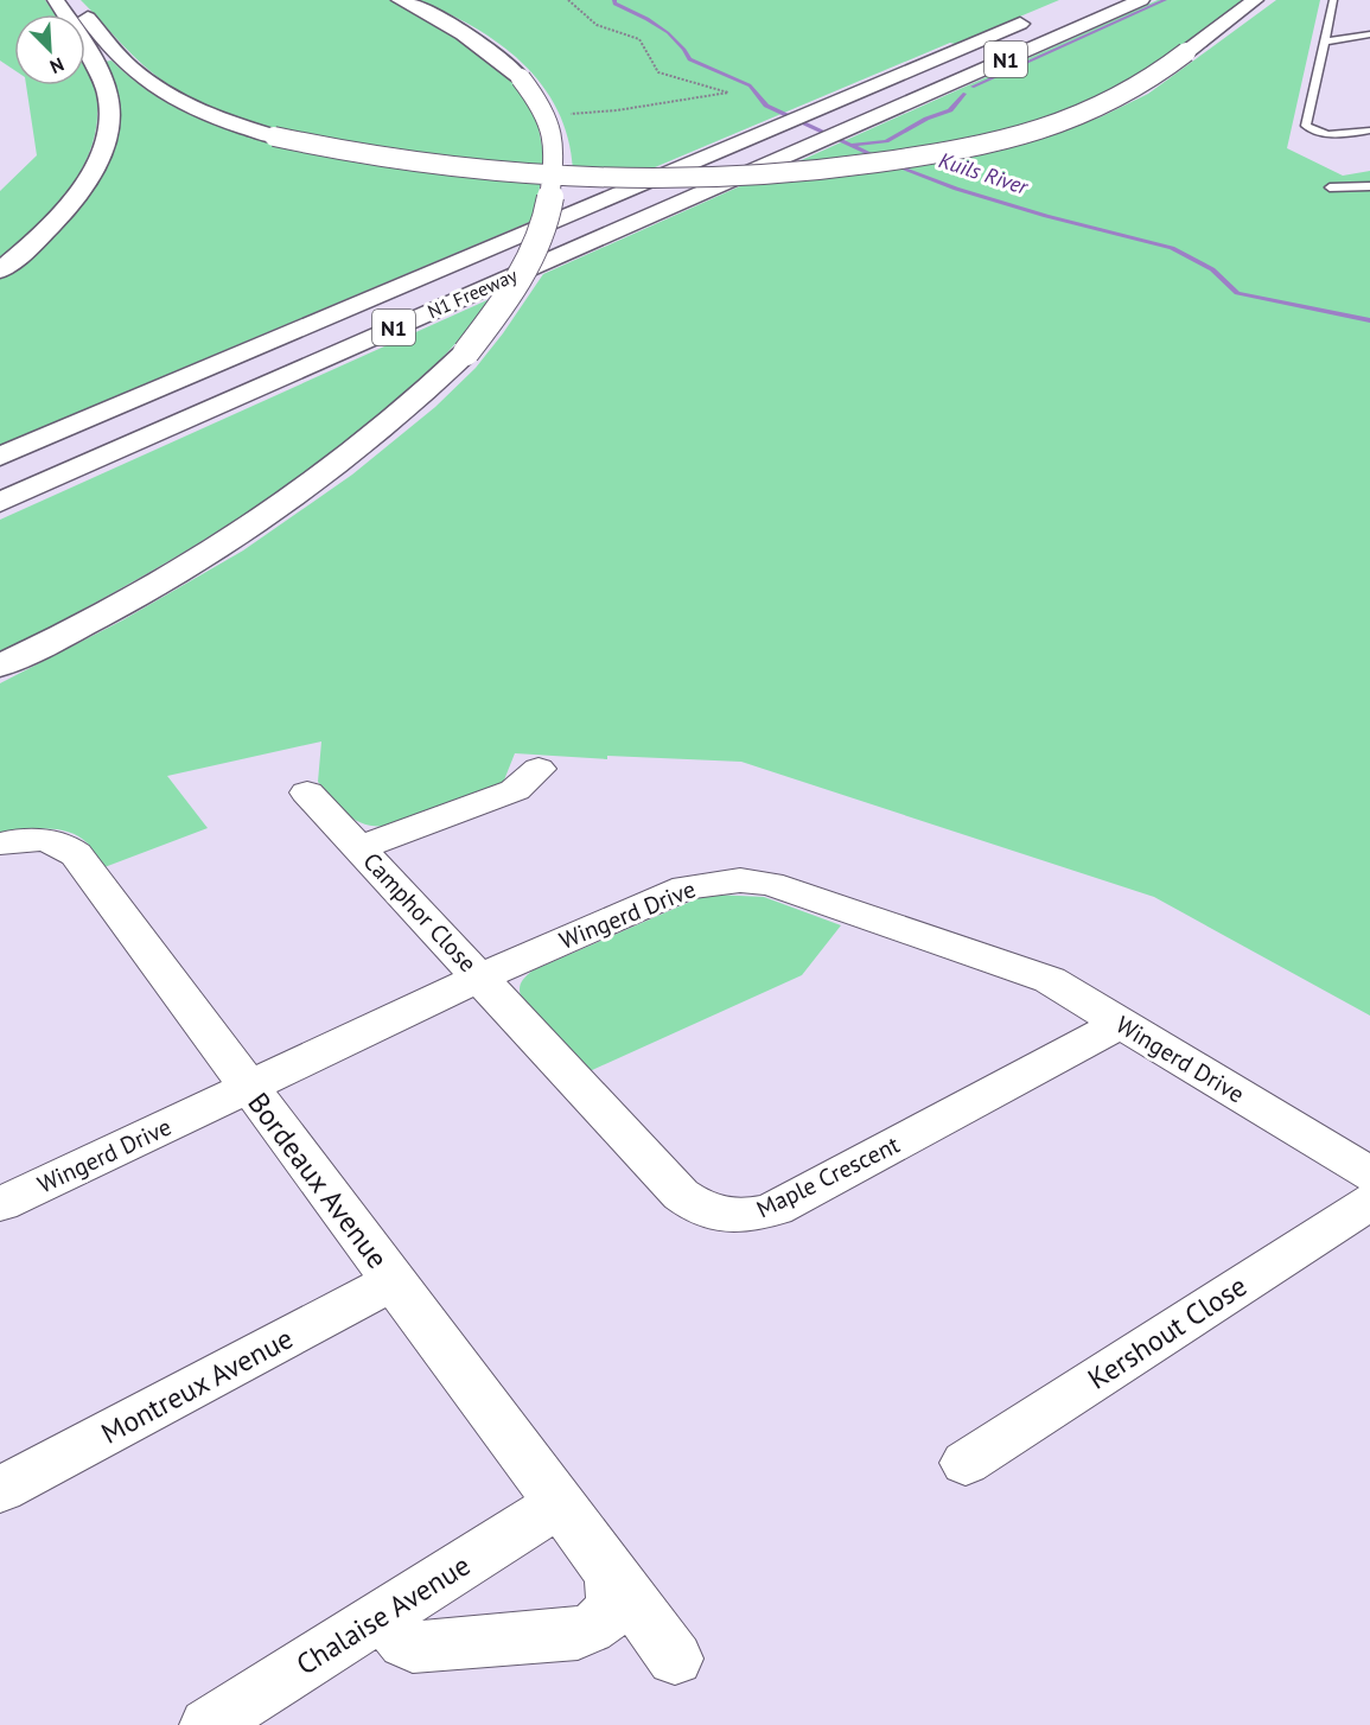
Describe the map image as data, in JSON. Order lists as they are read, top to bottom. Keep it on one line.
{"streets":{"highway":["N1","N1 Freeway"],"street":["Camphor Close","Wingerd Drive","Maple Crescent","Bordeaux Avenue","Kershout Close","Montreux Avenue","Chalaise Avenue"]},"crossings":[["Camphor Close","Wingerd Drive"],["Camphor Close","Maple Crescent"],["Wingerd Drive","Maple Crescent"],["Wingerd Drive","Bordeaux Avenue"],["Bordeaux Avenue","Montreux Avenue"],["Bordeaux Avenue","Chalaise Avenue"]],"water":["Kuils River"],"north":"bottom right"}
